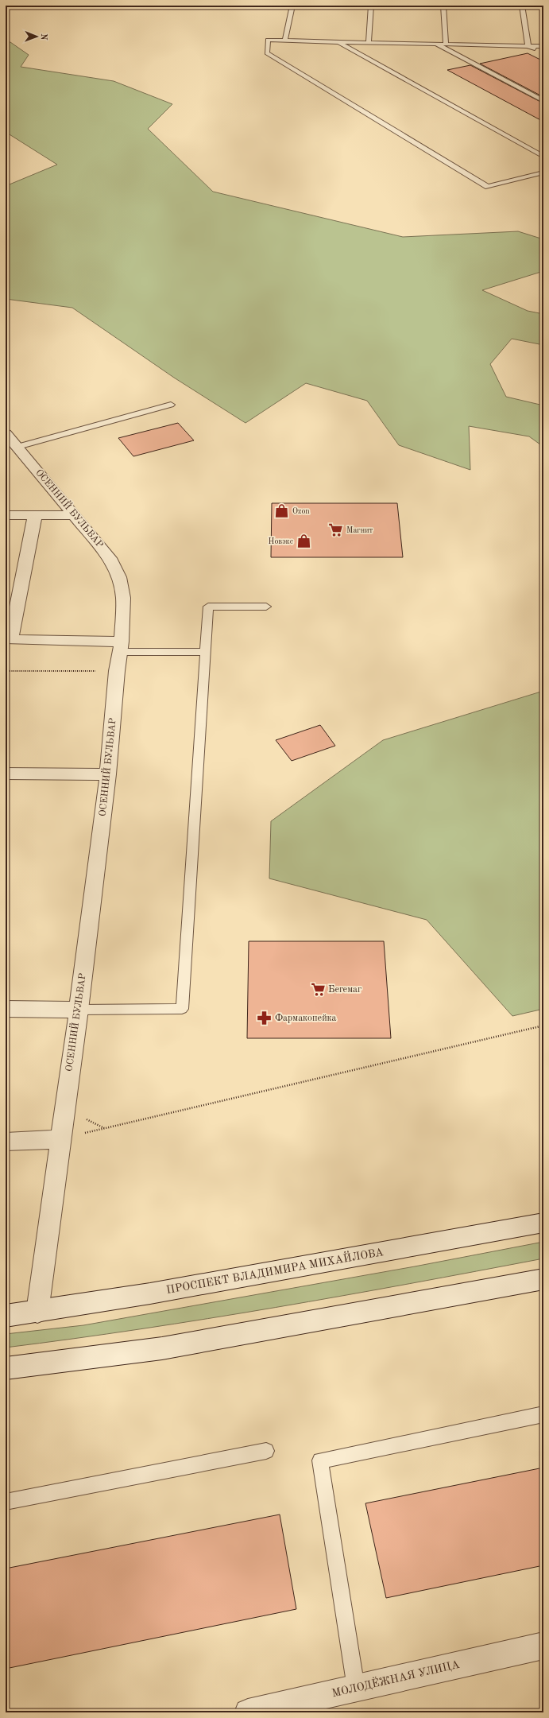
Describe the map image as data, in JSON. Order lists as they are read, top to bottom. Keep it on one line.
{"streets":{"street":["ОСЕННИЙ БУЛЬВАР","ПРОСПЕКТ ВЛАДИМИРА МИХАЙЛОВА","МОЛОДЁЖНАЯ УЛИЦА"]},"crossings":[["ОСЕННИЙ БУЛЬВАР","ПРОСПЕКТ ВЛАДИМИРА МИХАЙЛОВА"]],"places":{"shop":["Ozon","Новэкс"],"supermarket":["Магнит","Бегемаг"],"pharmacy":["Фармакопейка"]},"north":"right"}
